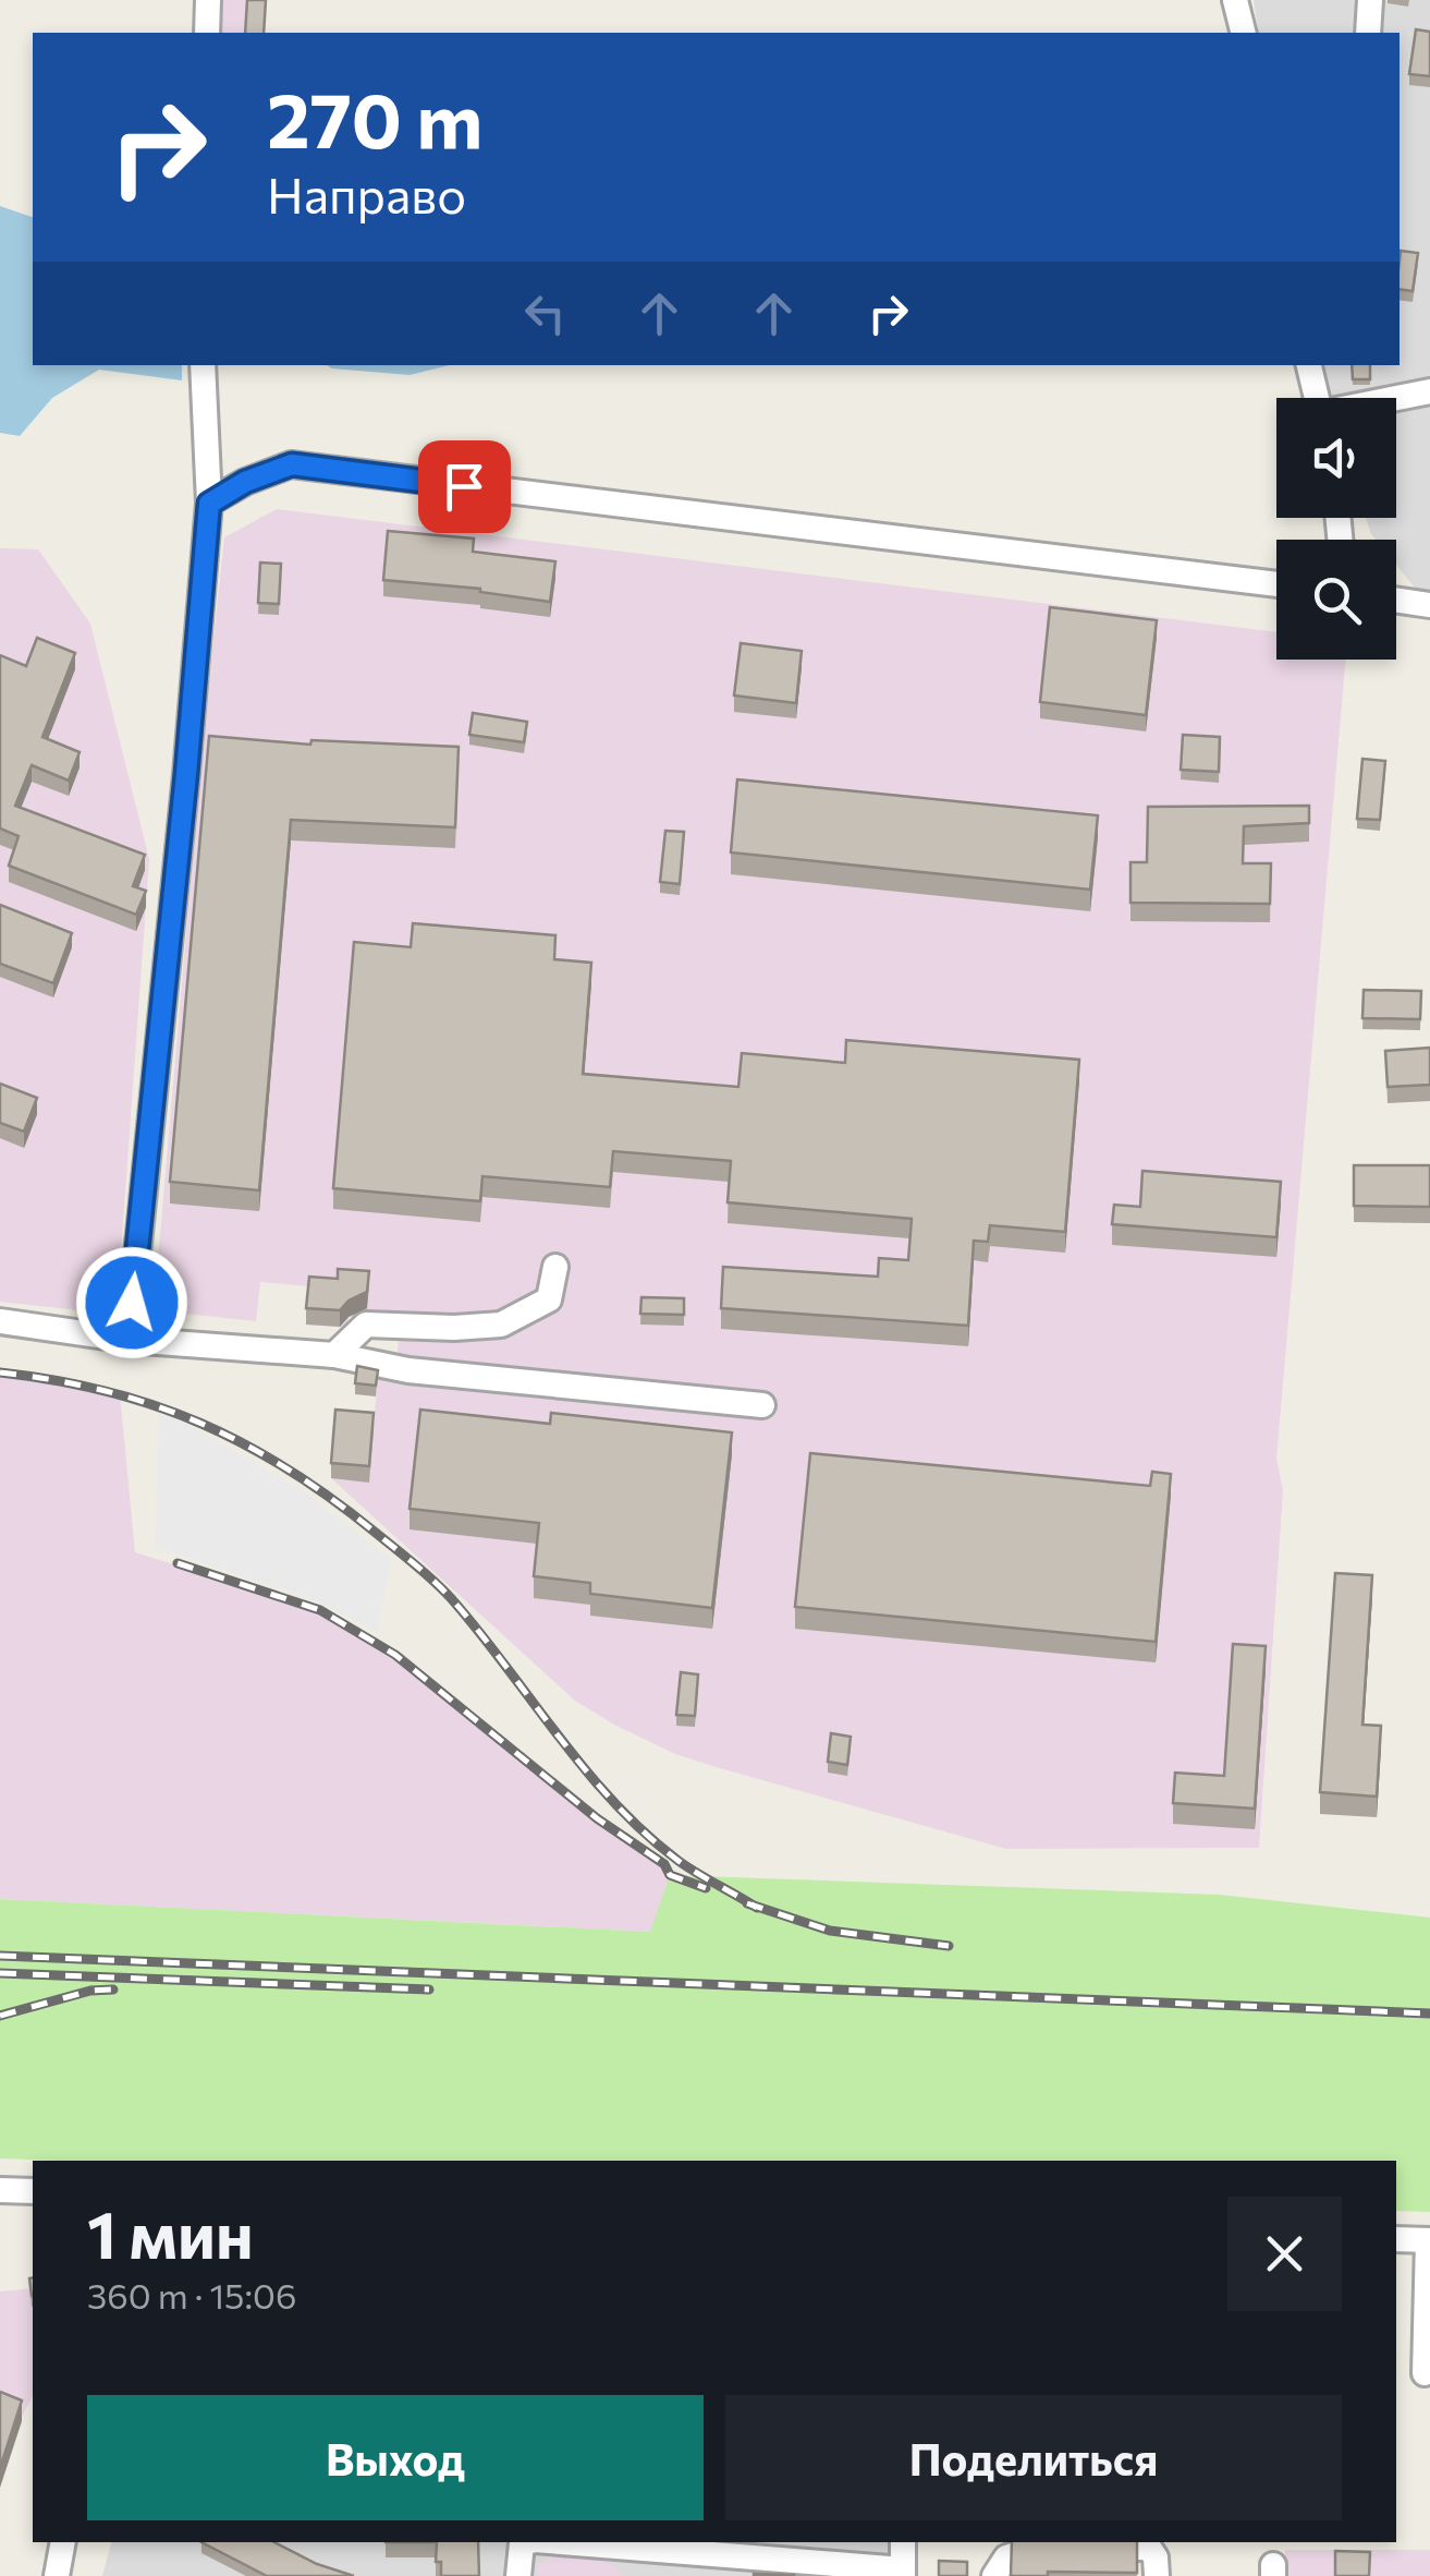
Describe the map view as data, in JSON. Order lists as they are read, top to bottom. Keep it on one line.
{"page":{"turn":["270 m","Направо"],"heading":["1 мин","360 m · 15:06"],"buttons":["Выход","Поделиться"]}}
